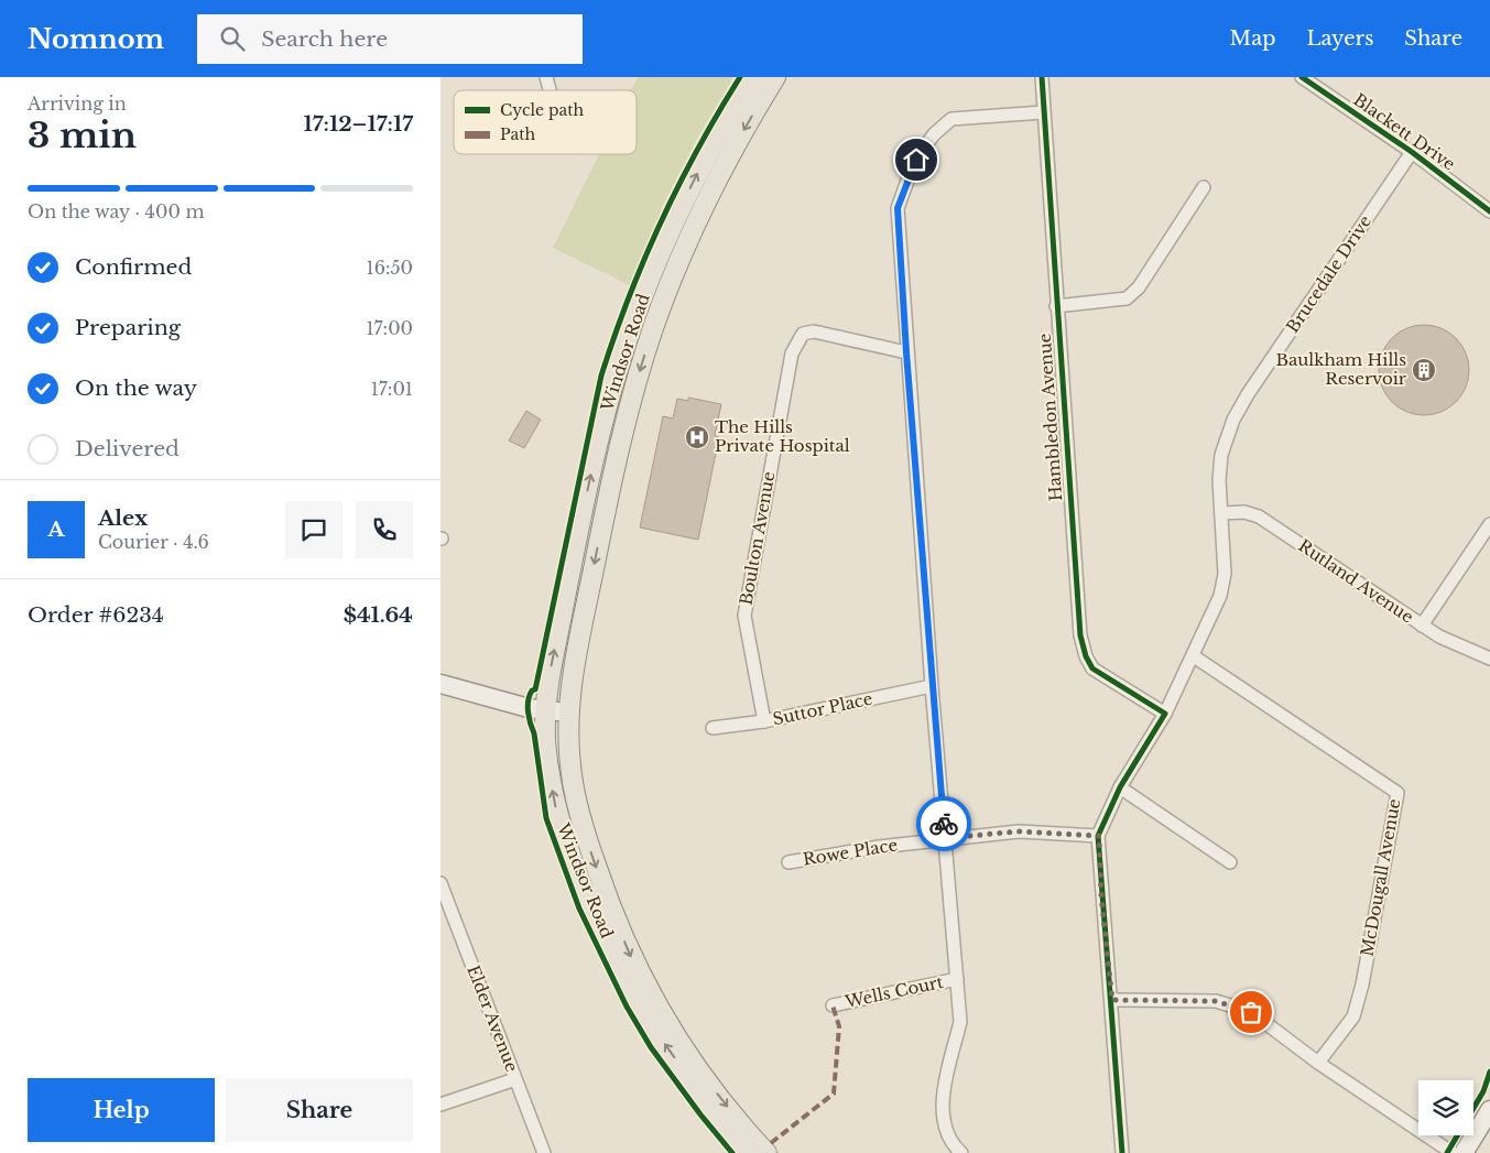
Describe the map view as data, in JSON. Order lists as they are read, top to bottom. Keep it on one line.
{"streets":{"main road":["Windsor Road"],"street":["Blackett Drive","Brucedale Drive","Hambledon Avenue","Boulton Avenue","Rutland Avenue","Suttor Place","Rowe Place","McDougall Avenue","Wells Court","Elder Avenue"]},"crossings":[["Blackett Drive","Brucedale Drive"],["Brucedale Drive","Hambledon Avenue"],["Brucedale Drive","Rutland Avenue"],["Brucedale Drive","Rowe Place"],["Brucedale Drive","McDougall Avenue"],["Boulton Avenue","Suttor Place"]],"places":{"building":["Baulkham Hills Reservoir"],"hospital":["The Hills Private Hospital"]},"legend":["Cycle path","Path"],"page":{"header":"Nomnom","search":"Search here","nav":["Map","Layers","Share"],"heading":["3 min","Arriving in","17:12–17:17"],"panel":["Alex","Courier · 4.6","Order #6234","$41.64"],"bar":"On the way · 400 m","list":[["Confirmed","16:50"],["Preparing","17:00"],["On the way","17:01"],"Delivered"],"round":"A","buttons":["Help","Share"]}}
